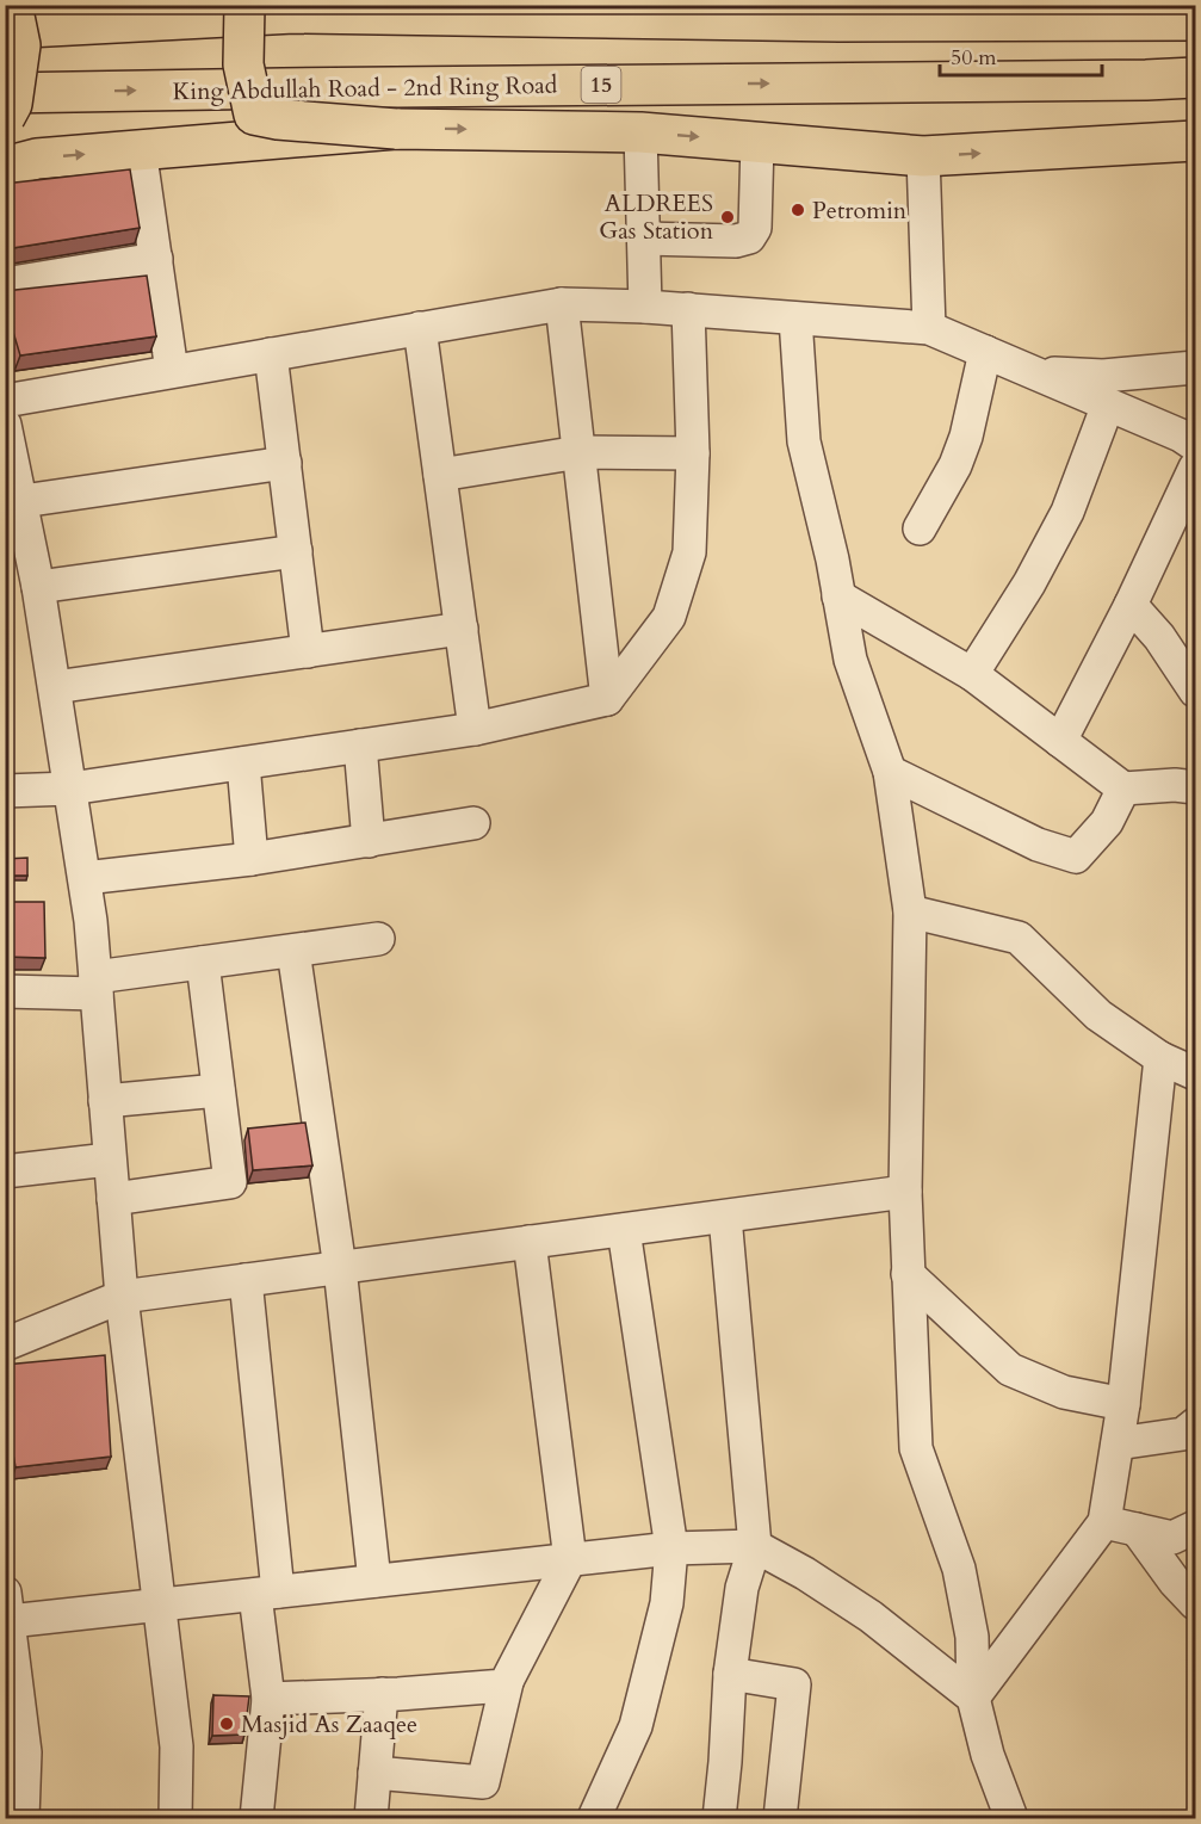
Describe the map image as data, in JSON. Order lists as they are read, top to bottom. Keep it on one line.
{"streets":{"main road":["15","King Abdullah Road - 2nd Ring Road"]},"places":["Petromin","ALDREES Gas Station","Masjid As Zaaqee"],"scale_bar":"50 m"}
